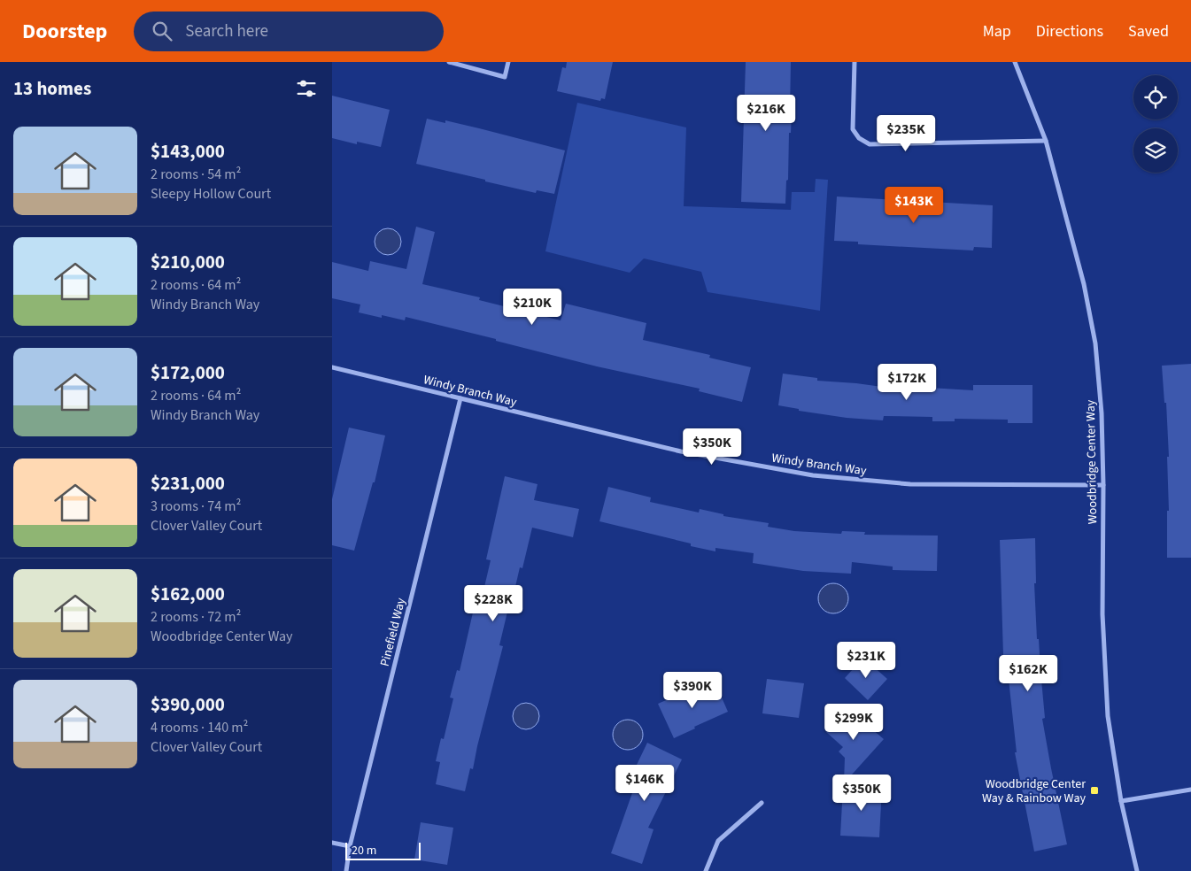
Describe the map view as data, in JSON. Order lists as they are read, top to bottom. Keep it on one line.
{"streets":{"street":["Windy Branch Way","Woodbridge Center Way","Pinefield Way"]},"crossings":[["Windy Branch Way","Woodbridge Center Way"],["Windy Branch Way","Pinefield Way"]],"places":{"transit":["Woodbridge Center Way & Rainbow Way"]},"scale_bar":"20 m","page":{"header":"Doorstep","search":"Search here","nav":["Map","Directions","Saved"],"heading":"13 homes","price":["$216K","$235K","$143K","$210K","$172K","$350K","$228K","$231K","$162K","$390K","$299K","$146K","$350K"],"list":[{"name":"$143,000","note":"2 rooms · 54 m² · Sleepy Hollow Court"},{"name":"$210,000","note":"2 rooms · 64 m² · Windy Branch Way"},{"name":"$172,000","note":"2 rooms · 64 m² · Windy Branch Way"},{"name":"$231,000","note":"3 rooms · 74 m² · Clover Valley Court"},{"name":"$162,000","note":"2 rooms · 72 m² · Woodbridge Center Way"},{"name":"$390,000","note":"4 rooms · 140 m² · Clover Valley Court"}],"scale":"20 m"}}
